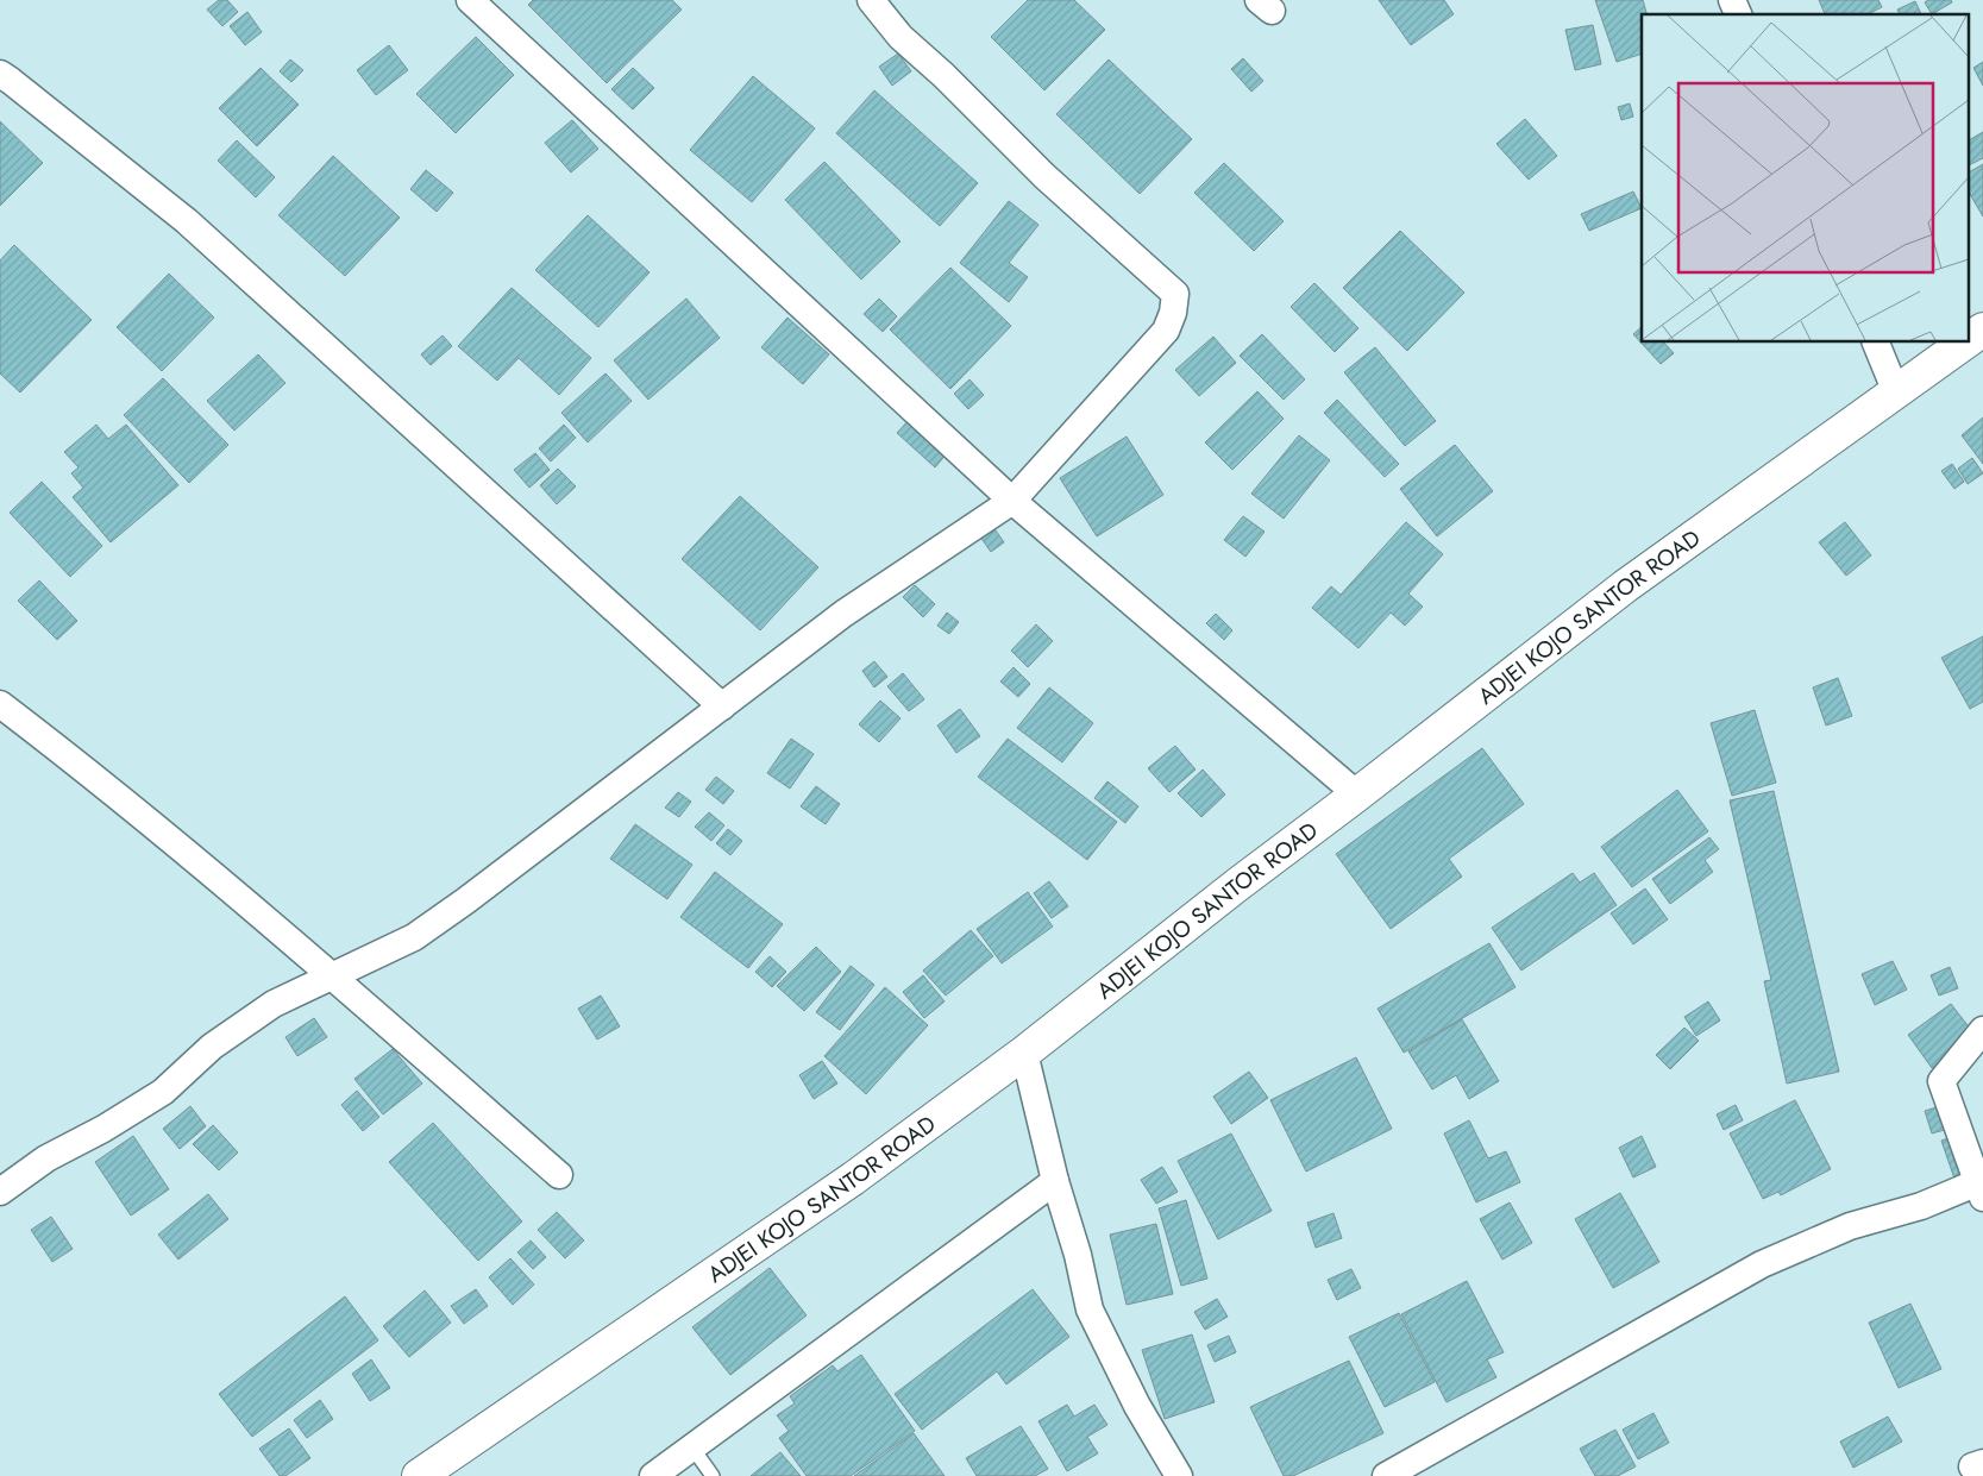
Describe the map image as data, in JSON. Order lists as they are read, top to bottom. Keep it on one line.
{"streets":{"street":["ADJEI KOJO SANTOR ROAD"]}}
